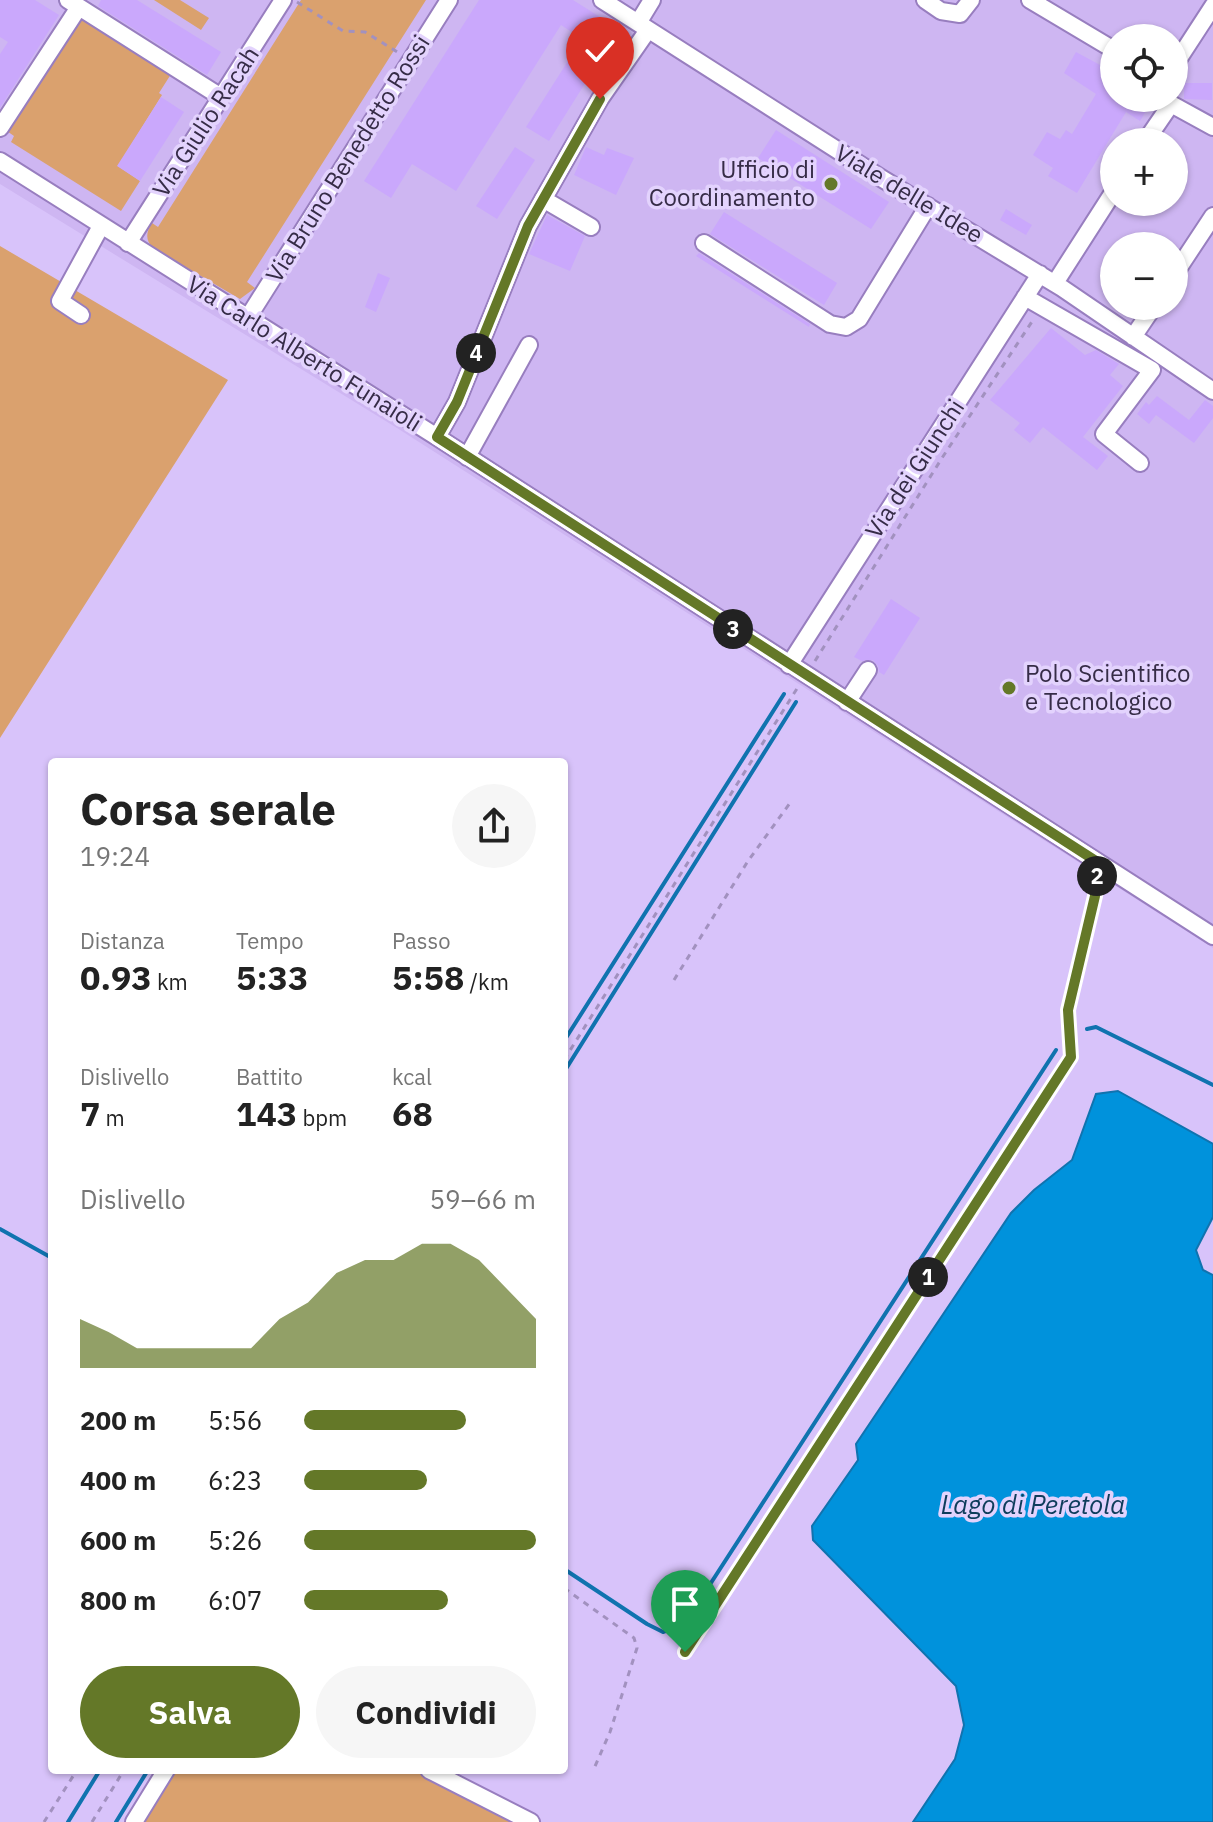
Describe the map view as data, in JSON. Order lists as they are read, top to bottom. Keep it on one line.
{"streets":{"street":["Via Giulio Racah","Via Bruno Benedetto Rossi","Viale delle Idee","Via Carlo Alberto Funaioli","Via dei Giunchi"]},"crossings":[["Via Giulio Racah","Via Carlo Alberto Funaioli"],["Via Bruno Benedetto Rossi","Via Carlo Alberto Funaioli"],["Viale delle Idee","Via dei Giunchi"],["Via Carlo Alberto Funaioli","Via dei Giunchi"]],"water":["Lago di Peretola"],"places":["Ufficio di Coordinamento","Polo Scientifico e Tecnologico"],"page":{"map_buttons":["+","−"],"pins":["4","3","2","1"],"heading":["Corsa serale","19:24"],"stats":[["Distanza","0.93 km"],["Tempo","5:33"],["Passo","5:58 /km"],["Dislivello","7 m"],["Battito","143 bpm"],["kcal","68"]],"chart":["Dislivello","59–66 m"],"list":[{"name":"200 m","note":"5:56"},{"name":"400 m","note":"6:23"},{"name":"600 m","note":"5:26"},{"name":"800 m","note":"6:07"}],"buttons":["Salva","Condividi"]}}
